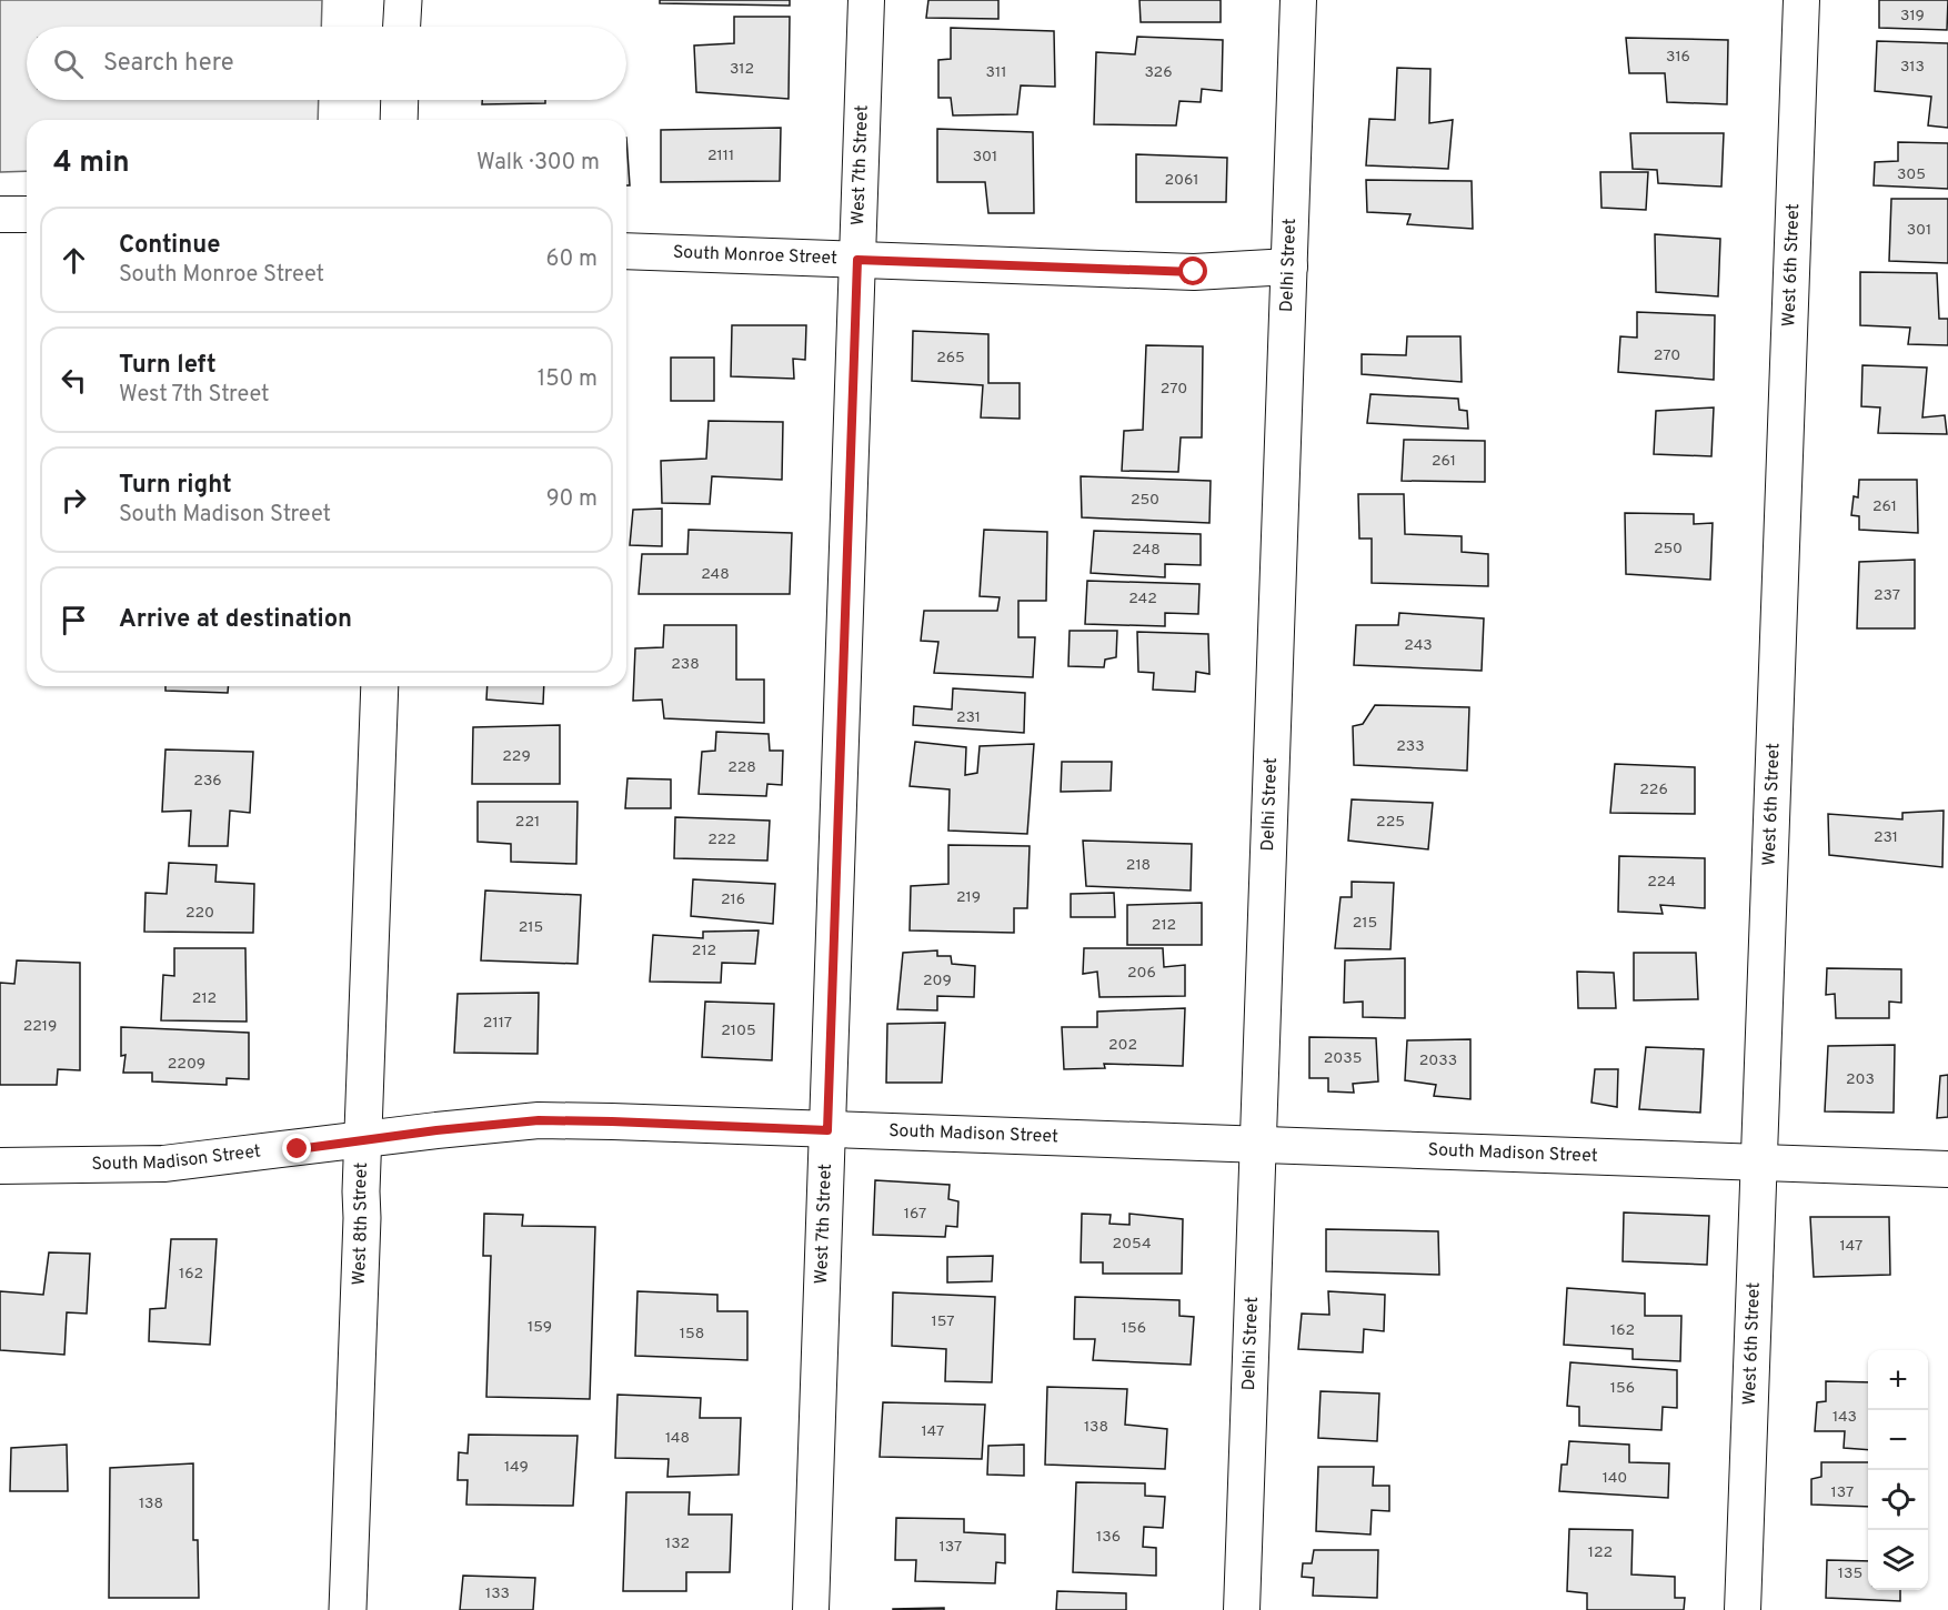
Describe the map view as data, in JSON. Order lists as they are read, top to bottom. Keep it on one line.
{"streets":{"street":["West 7th Street","South Monroe Street","Delhi Street","West 6th Street","South Madison Street","West 8th Street"]},"crossings":[["West 7th Street","South Monroe Street"],["West 7th Street","South Madison Street"],["South Monroe Street","Delhi Street"],["Delhi Street","South Madison Street"],["West 6th Street","South Madison Street"],["South Madison Street","West 8th Street"]],"house_numbers":["319","316","313","312","311","326","2111","301","305","2061","301","270","265","270","261","250","261","250","248","248","237","242","243","238","231","233","229","228","236","226","221","225","231","222","218","224","219","216","220","215","212","215","212","206","209","212","2117","2219","2105","202","2035","2033","2209","203","167","2054","147","162","157","159","156","162","158","156","143","138","147","148","149","140","137","138","136","132","137","122","135","133"],"page":{"search":"Search here","heading":["4 min","Walk · 300 m"],"list":[["Continue","South Monroe Street","60 m"],["Turn left","West 7th Street","150 m"],["Turn right","South Madison Street","90 m"],"Arrive at destination"],"map_buttons":["+","−"]}}
